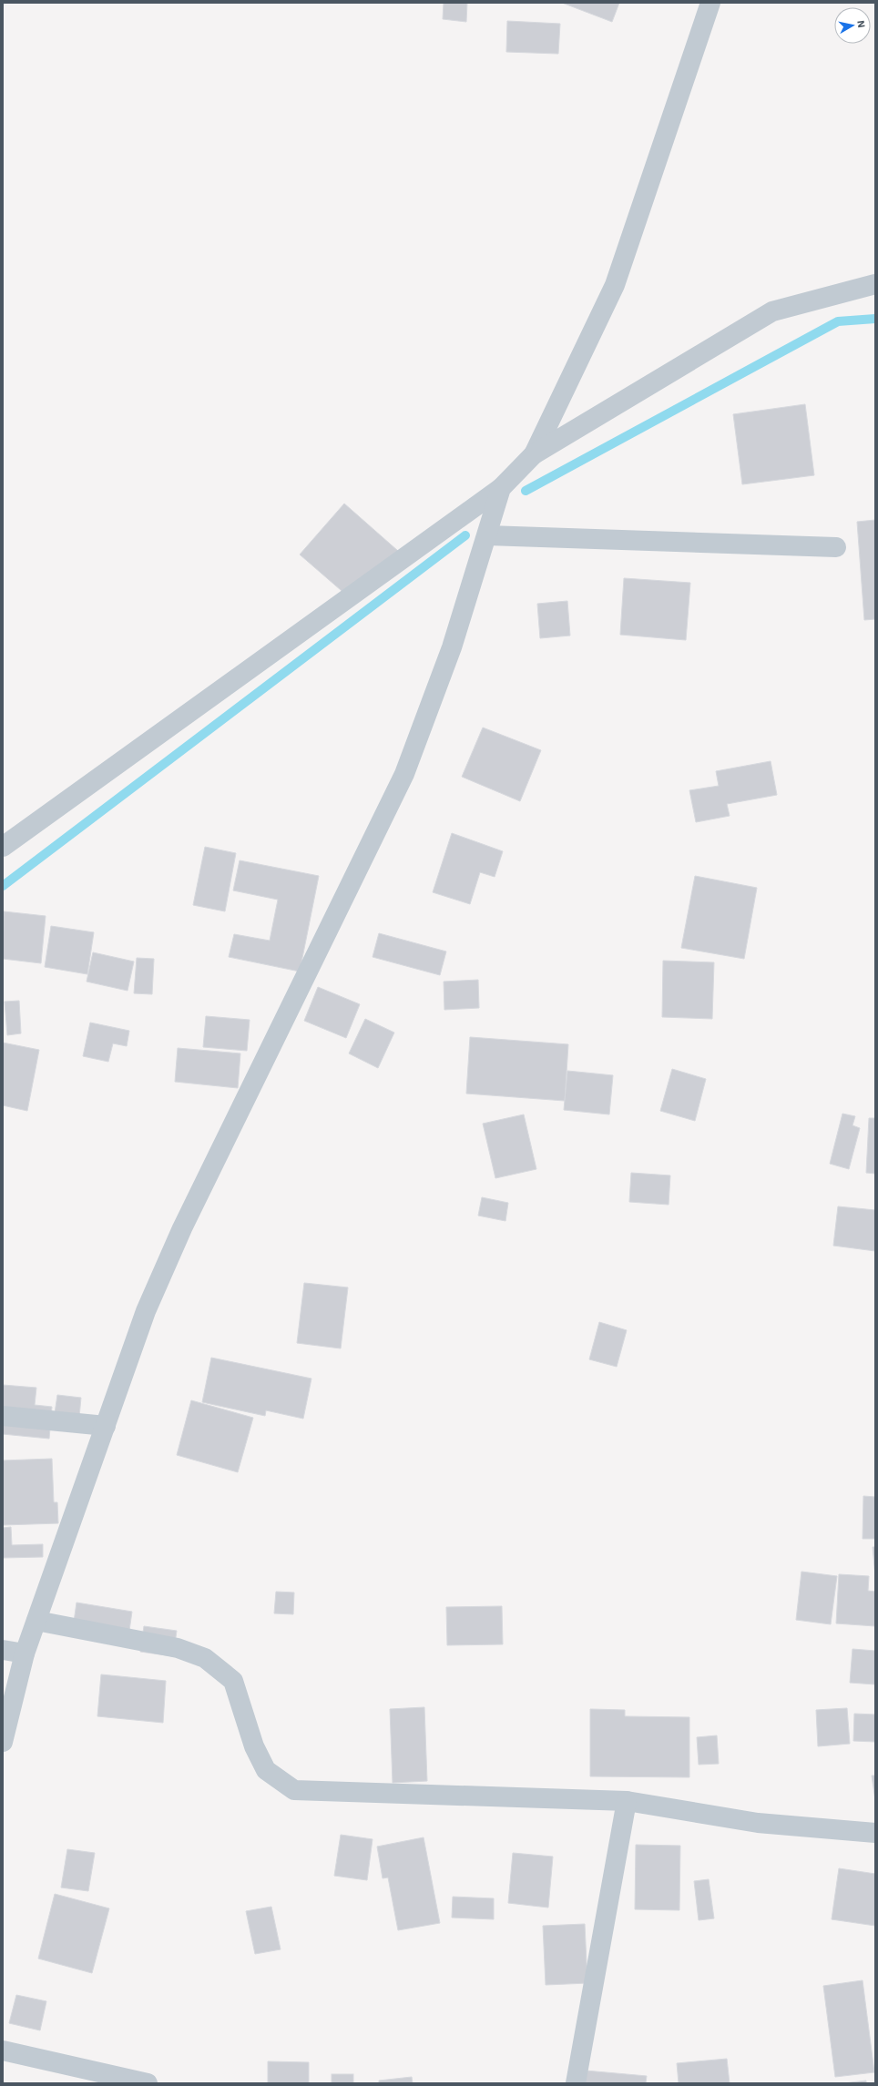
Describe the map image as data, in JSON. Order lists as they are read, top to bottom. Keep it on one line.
{"north":"right"}
